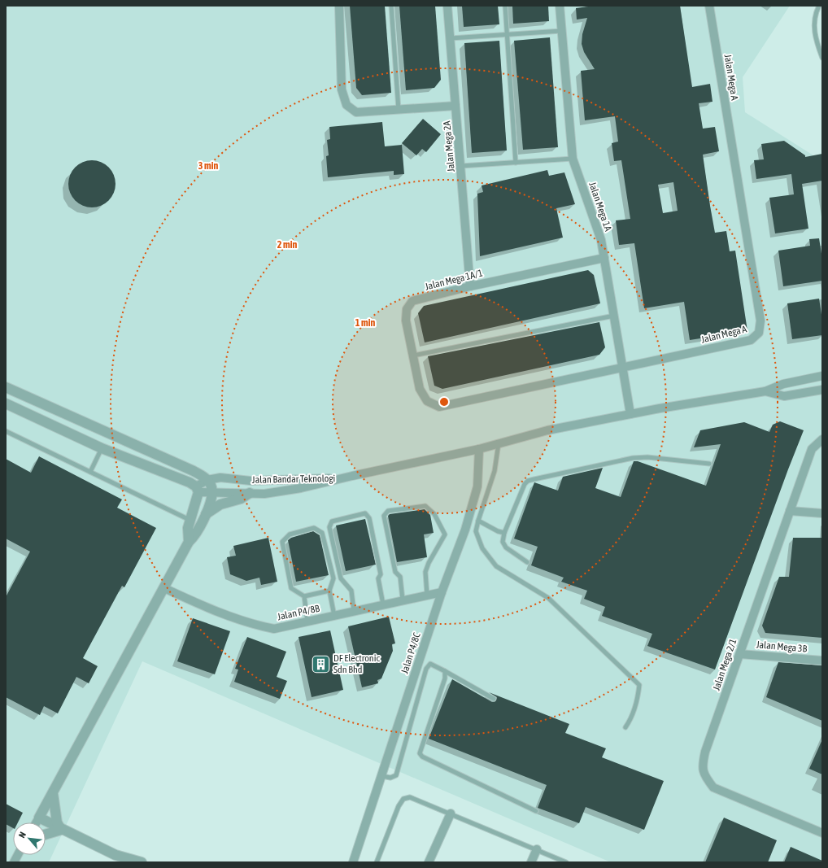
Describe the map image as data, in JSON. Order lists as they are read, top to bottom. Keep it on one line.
{"streets":{"street":["Jalan Mega A","Jalan Mega 2A","Jalan Mega 1A","Jalan Mega 1A/1","Jalan Bandar Teknologi","Jalan P4/8B","Jalan Mega 3B","Jalan P4/8C","Jalan Mega 2/1"]},"crossings":[["Jalan Mega A","Jalan Mega 1A"],["Jalan Mega A","Jalan Mega 1A/1"],["Jalan Mega 2A","Jalan Mega 1A/1"],["Jalan Mega 1A","Jalan Mega 1A/1"],["Jalan P4/8B","Jalan P4/8C"],["Jalan Mega 3B","Jalan Mega 2/1"]],"places":{"building":["DF Electronic Sdn Bhd"]},"north":"top left","rings":["3 min","2 min","1 min"]}
